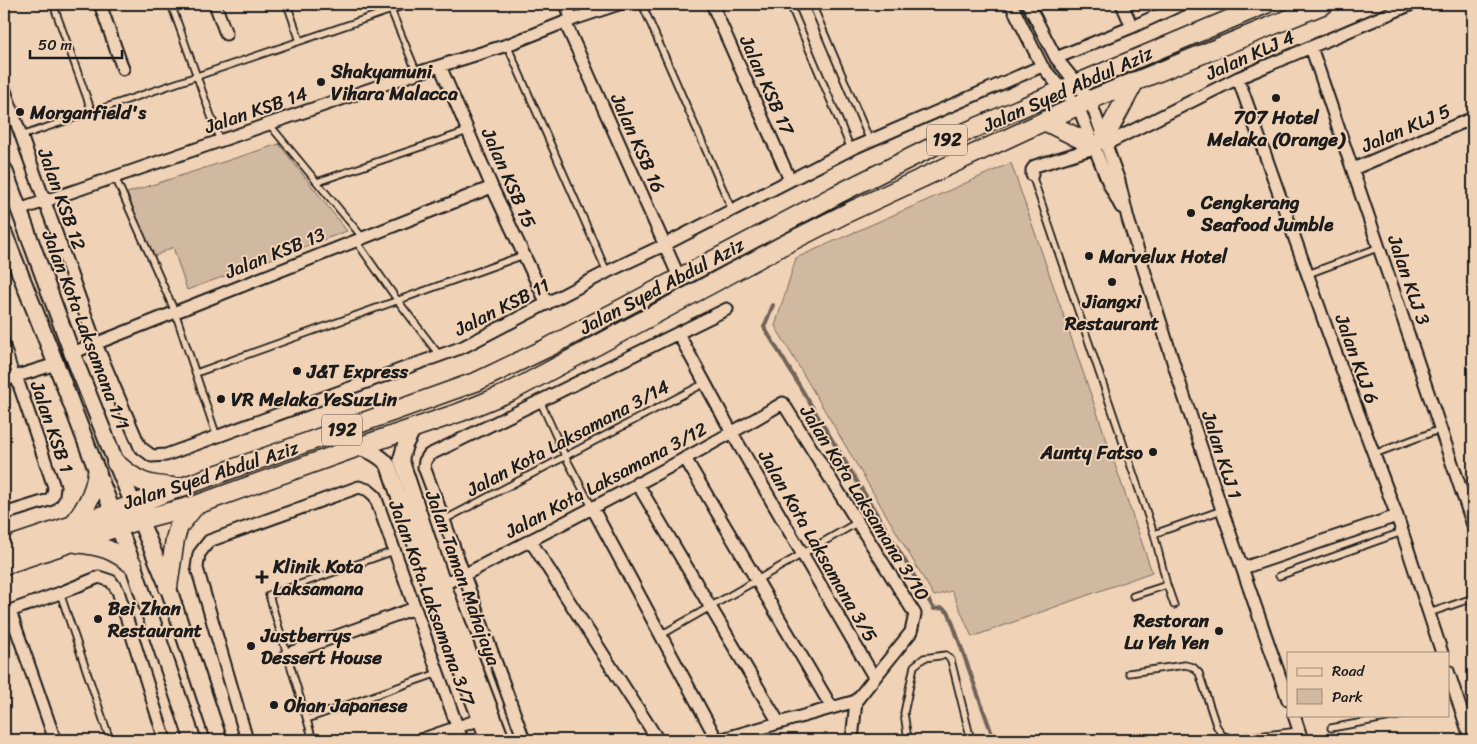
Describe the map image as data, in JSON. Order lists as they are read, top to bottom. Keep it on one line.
{"streets":{"main road":["Jalan Syed Abdul Aziz","192","Jalan Kota Laksamana 1/1"],"street":["Jalan KLJ 4","Jalan KSB 17","Jalan KSB 14","Jalan KLJ 5","Jalan KSB 16","Jalan KSB 15","Jalan KSB 12","Jalan KSB 13","Jalan KLJ 3","Jalan KSB 11","Jalan KLJ 6","Jalan KSB 1","Jalan KLJ 1","Jalan Kota Laksamana 3/12","Jalan Kota Laksamana 3/10","Jalan Kota Laksamana 3/5","Jalan Taman Mahajaya","Jalan Kota Laksamana 3/7"],"lane":["Jalan Kota Laksamana 3/14"]},"crossings":[["Jalan KLJ 4","Jalan KLJ 3"],["Jalan KLJ 4","Jalan KLJ 6"],["Jalan KLJ 4","Jalan KLJ 1"],["Jalan KSB 17","Jalan KSB 11"],["Jalan Syed Abdul Aziz","Jalan KSB 16"],["Jalan Syed Abdul Aziz","Jalan Kota Laksamana 1/1"],["Jalan Syed Abdul Aziz","Jalan KLJ 1"],["Jalan Syed Abdul Aziz","Jalan Taman Mahajaya"],["Jalan KSB 14","Jalan KSB 16"],["Jalan KSB 14","Jalan KSB 15"],["Jalan KSB 14","Jalan KSB 12"],["Jalan KSB 14","Jalan Kota Laksamana 1/1"],["Jalan KLJ 5","Jalan KLJ 3"],["Jalan KSB 16","Jalan KSB 11"],["Jalan KSB 15","Jalan KSB 13"],["Jalan KSB 15","Jalan KSB 11"],["Jalan KSB 12","Jalan KSB 13"],["Jalan KSB 12","Jalan KSB 11"],["Jalan KSB 13","Jalan Kota Laksamana 1/1"],["Jalan Kota Laksamana 3/14","Jalan Kota Laksamana 3/5"],["Jalan Kota Laksamana 3/12","Jalan Kota Laksamana 3/10"],["Jalan Kota Laksamana 3/12","Jalan Kota Laksamana 3/5"],["Jalan Kota Laksamana 3/12","Jalan Taman Mahajaya"],["Jalan Kota Laksamana 3/10","Jalan Kota Laksamana 3/5"]],"places":{"other":["Shakyamuni Vihara Malacca","707 Hotel Melaka (Orange)","Morganfield's","Cengkerang Seafood Jumble","Marvelux Hotel","Jiangxi Restaurant","J&T Express","VR Melaka YeSuzLin","Aunty Fatso","Bei Zhan Restaurant","Restoran Lu Yeh Yen","Justberrys Dessert House","Ohan Japanese"],"health":["Klinik Kota Laksamana"]},"legend":["Road","Park"],"scale_bar":"50 m"}
